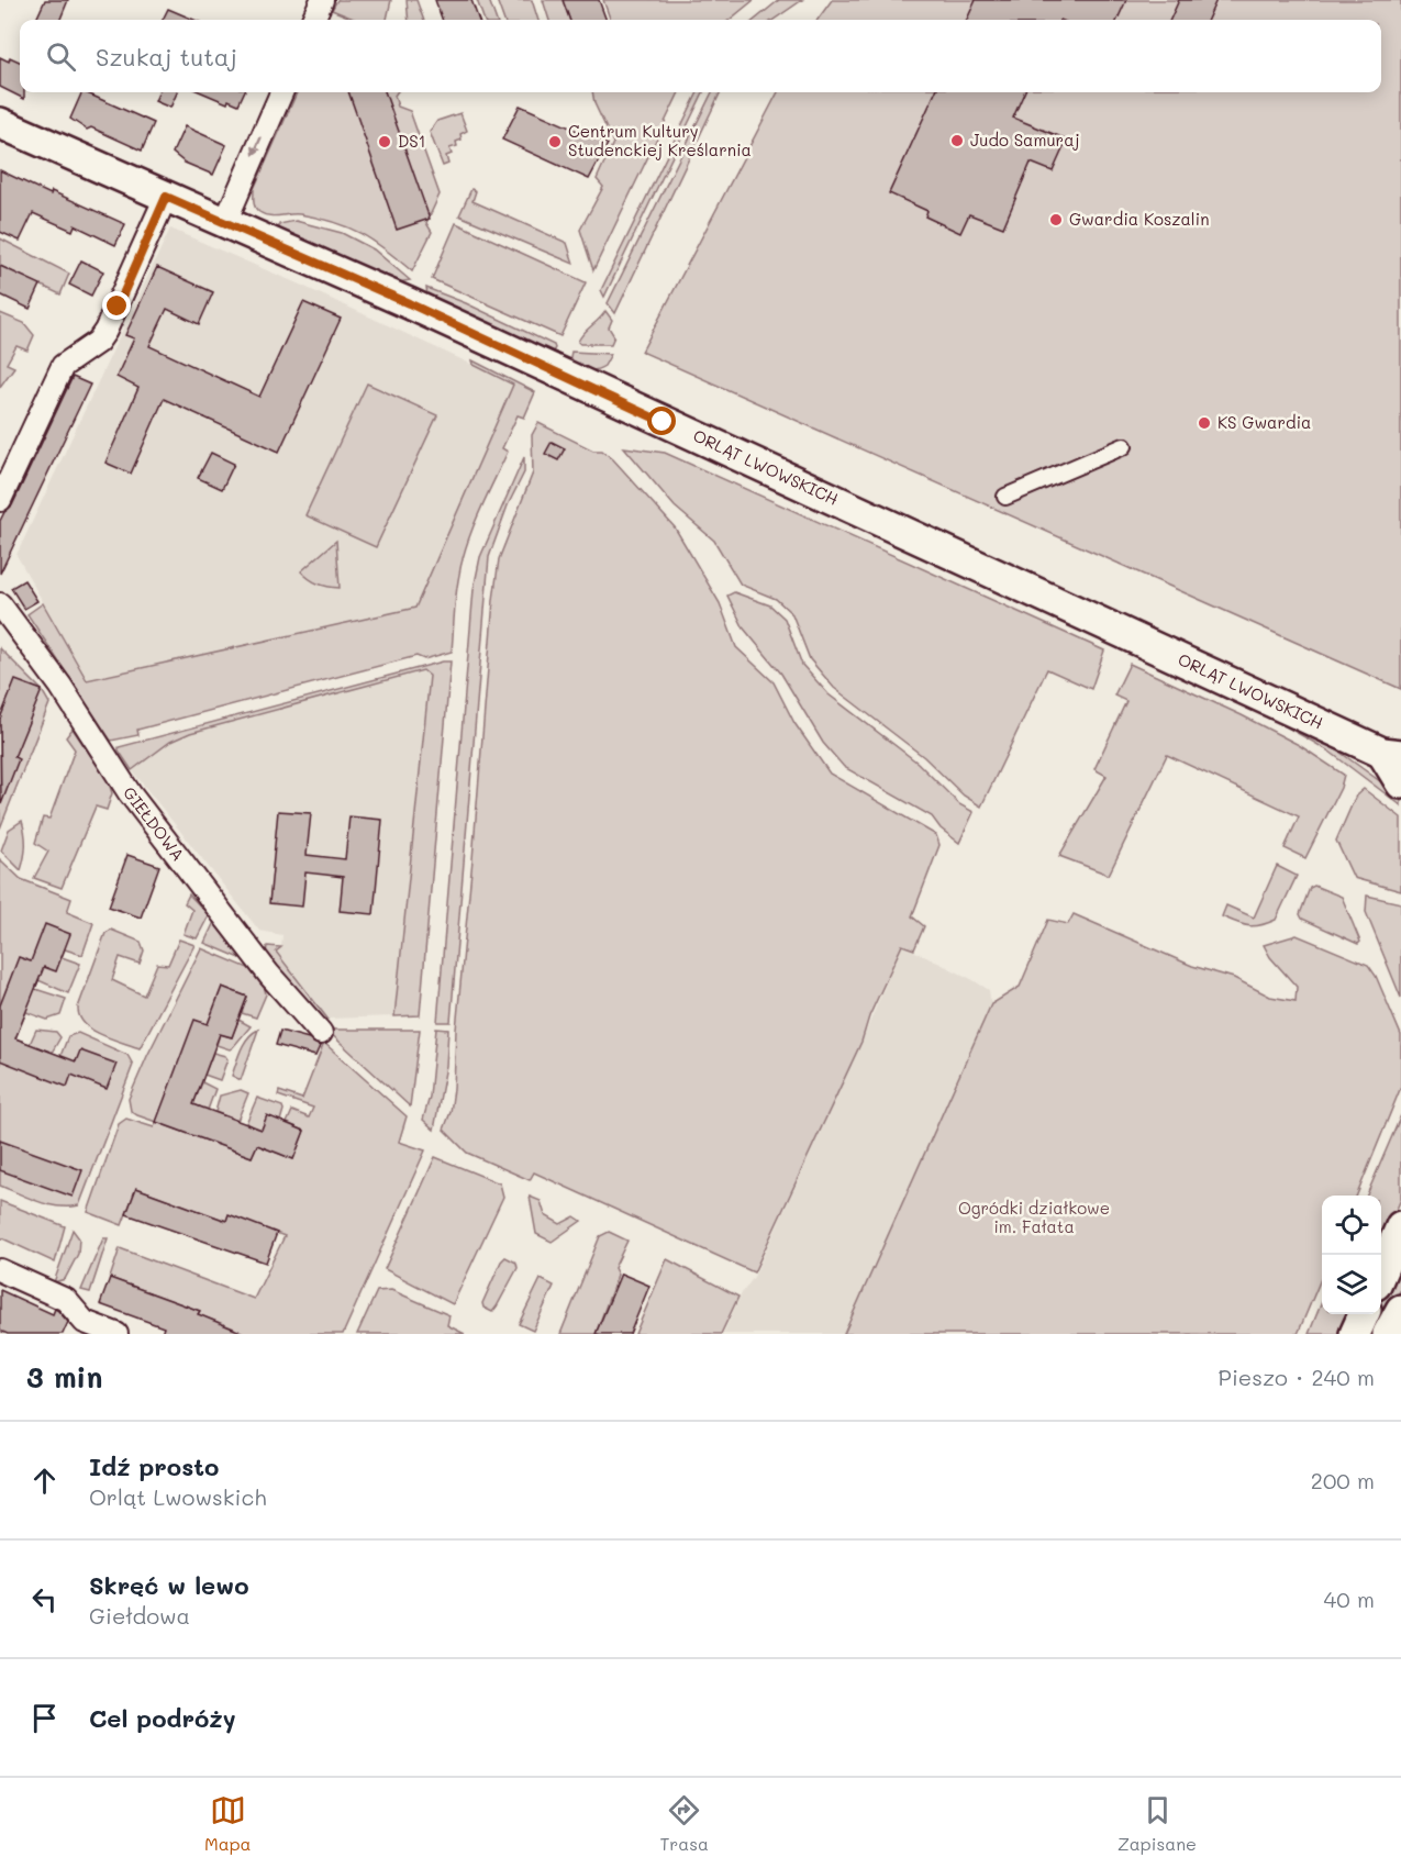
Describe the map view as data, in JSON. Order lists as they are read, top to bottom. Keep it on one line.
{"streets":{"main road":["ORLĄT LWOWSKICH"],"street":["GIEŁDOWA"]},"parks":["Ogródki działkowe im. Fałata"],"places":["Judo Samuraj","DS1","Centrum Kultury Studenckiej Kreślarnia","Gwardia Koszalin","KS Gwardia"],"page":{"search":"Szukaj tutaj","heading":["3 min","Pieszo · 240 m"],"list":[["Idź prosto","Orląt Lwowskich","200 m"],["Skręć w lewo","Giełdowa","40 m"],"Cel podróży"],"nav":["Mapa","Trasa","Zapisane"]}}
